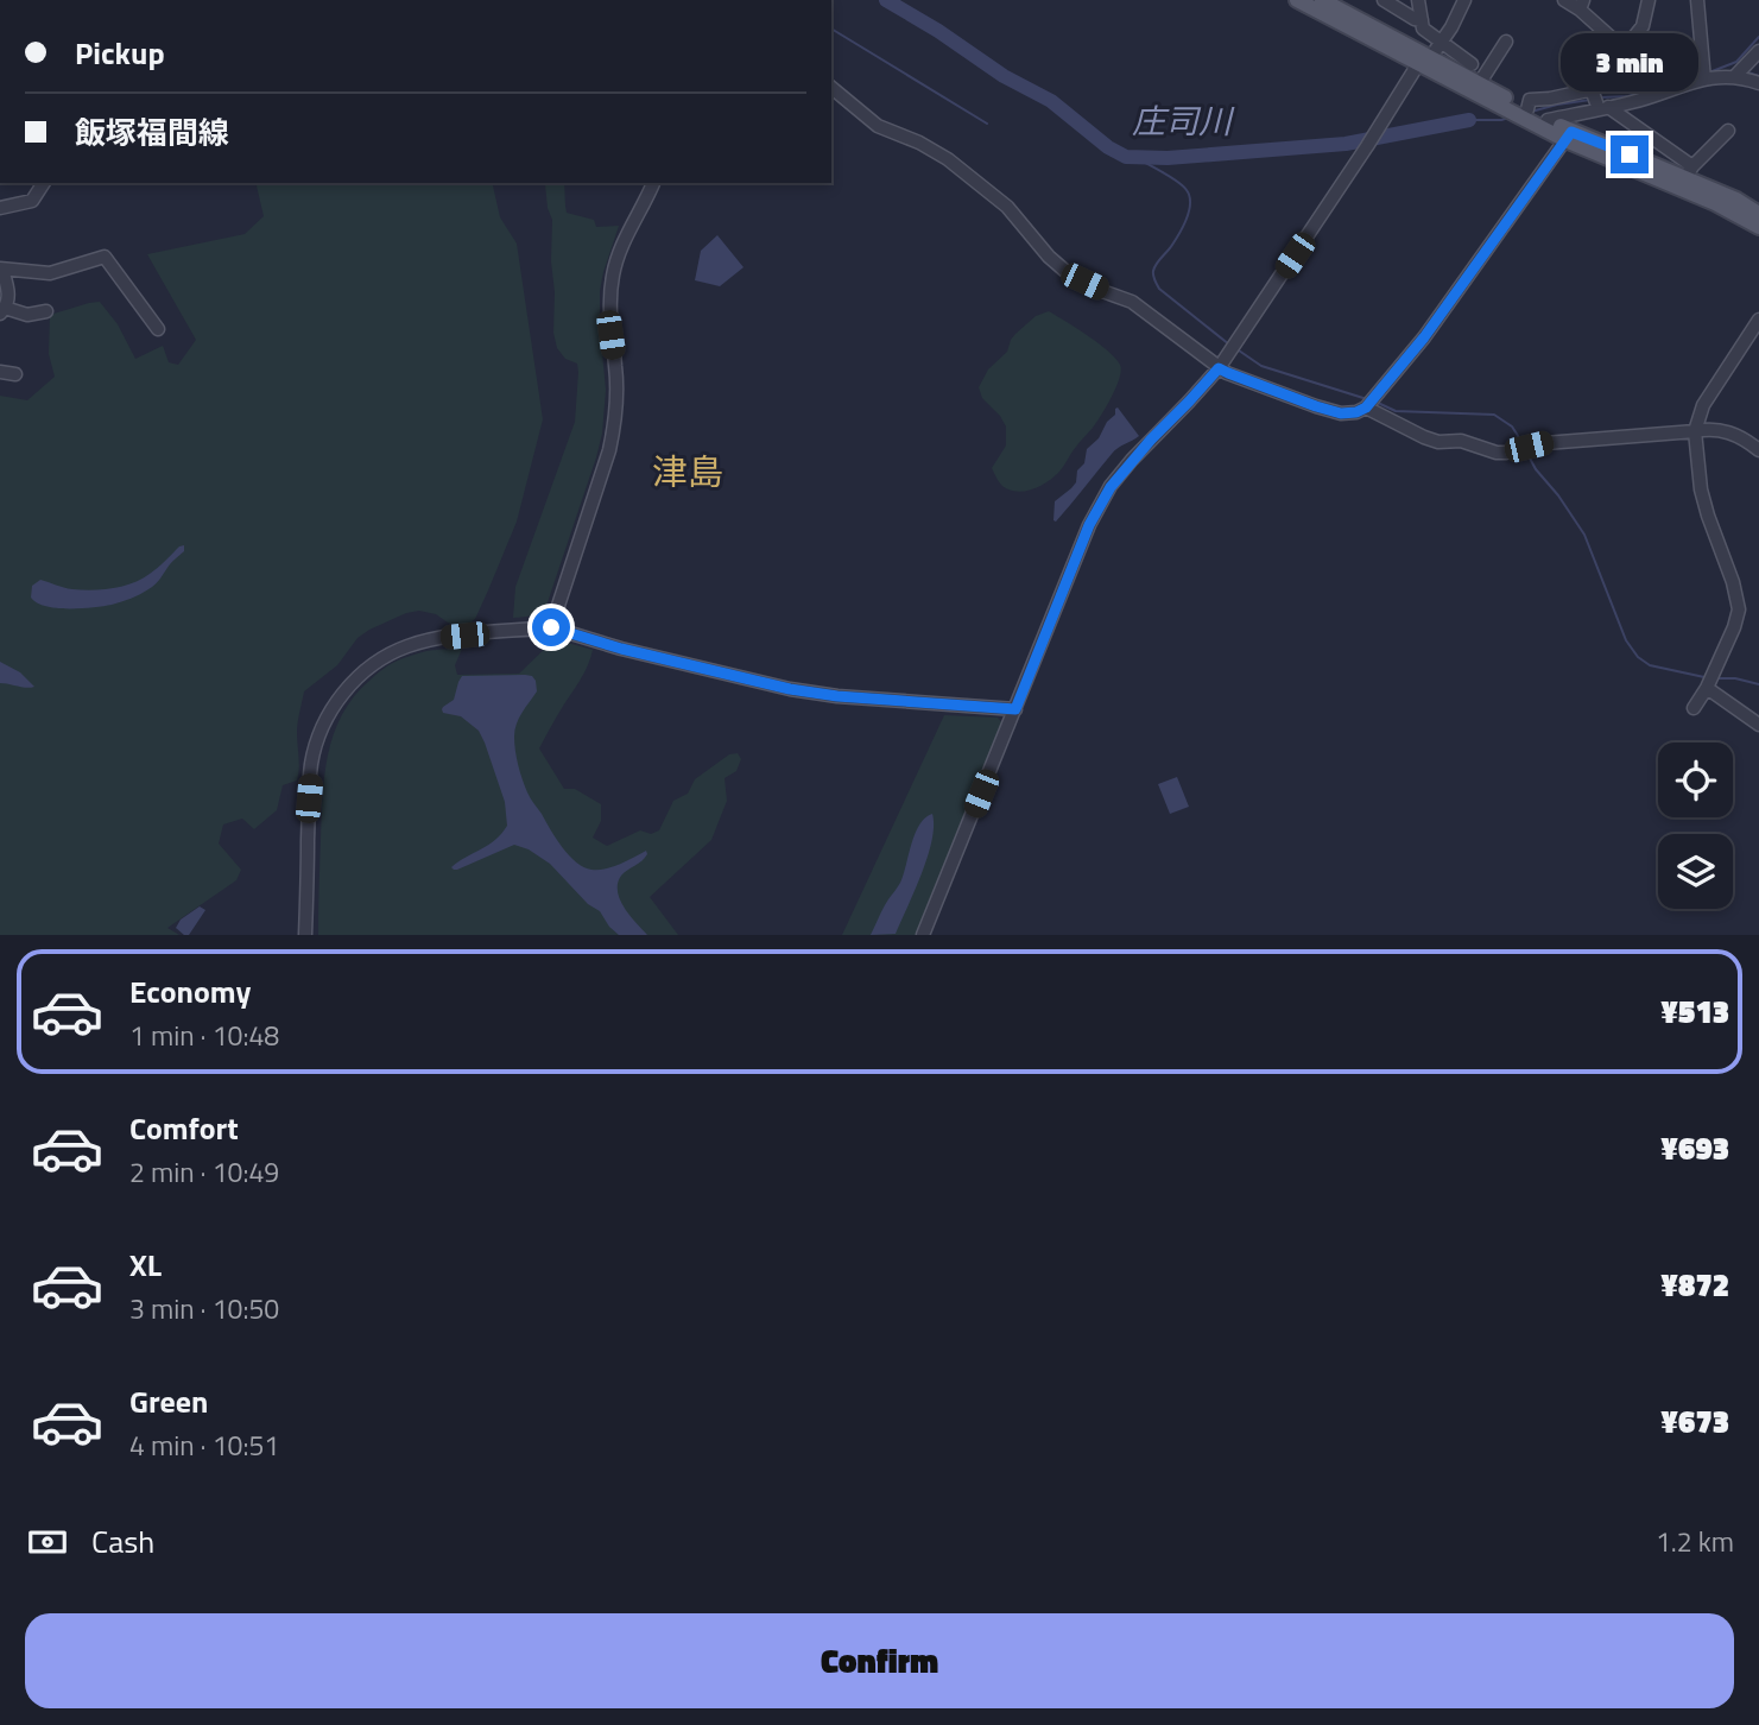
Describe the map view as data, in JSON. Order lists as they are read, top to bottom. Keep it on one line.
{"districts":["津島"],"water":["庄司川"],"page":{"banner":["Pickup","飯塚福間線"],"bubble":"3 min","list":[{"name":"Economy","note":"1 min · 10:48","value":"¥513"},{"name":"Comfort","note":"2 min · 10:49","value":"¥693"},{"name":"XL","note":"3 min · 10:50","value":"¥872"},{"name":"Green","note":"4 min · 10:51","value":"¥673"}],"pay":["Cash","1.2 km"],"buttons":"Confirm"}}
